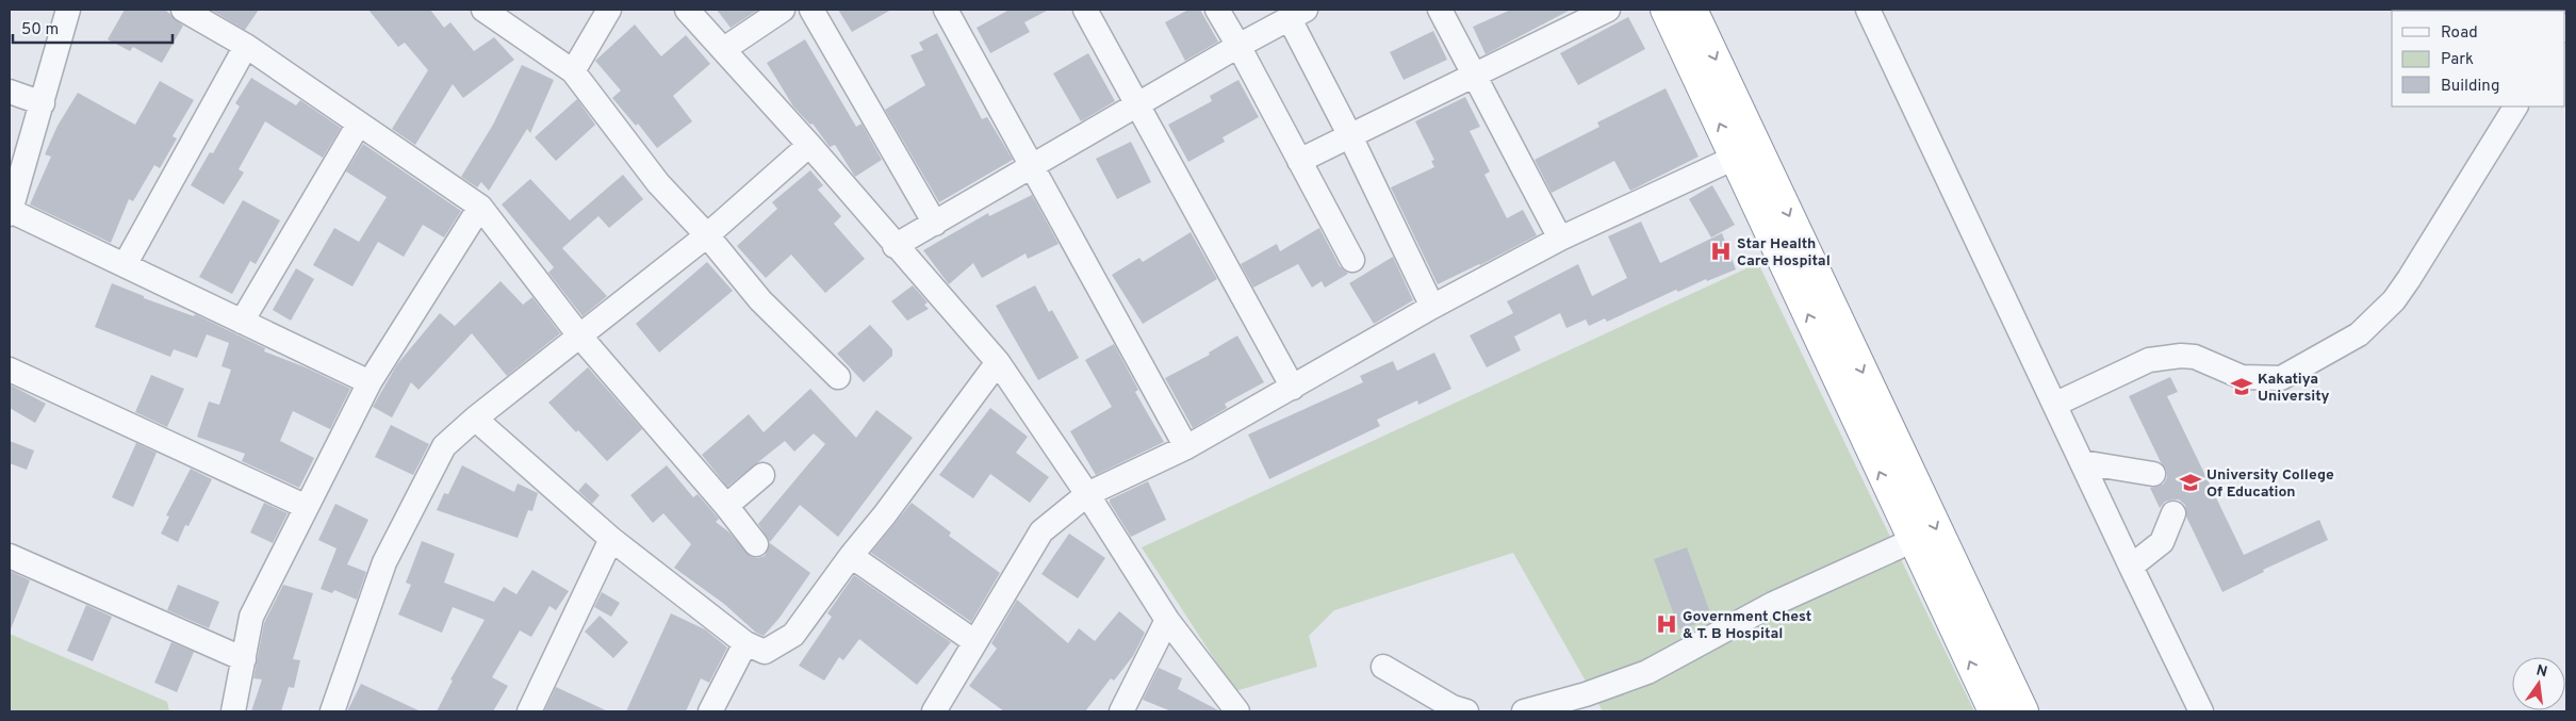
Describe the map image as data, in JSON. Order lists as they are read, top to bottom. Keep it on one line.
{"places":{"hospital":["Star Health Care Hospital","Government Chest & T. B Hospital"],"school or university":["Kakatiya University","University College Of Education"]},"legend":["Road","Park","Building"],"scale_bar":"50 m","north":"top"}
